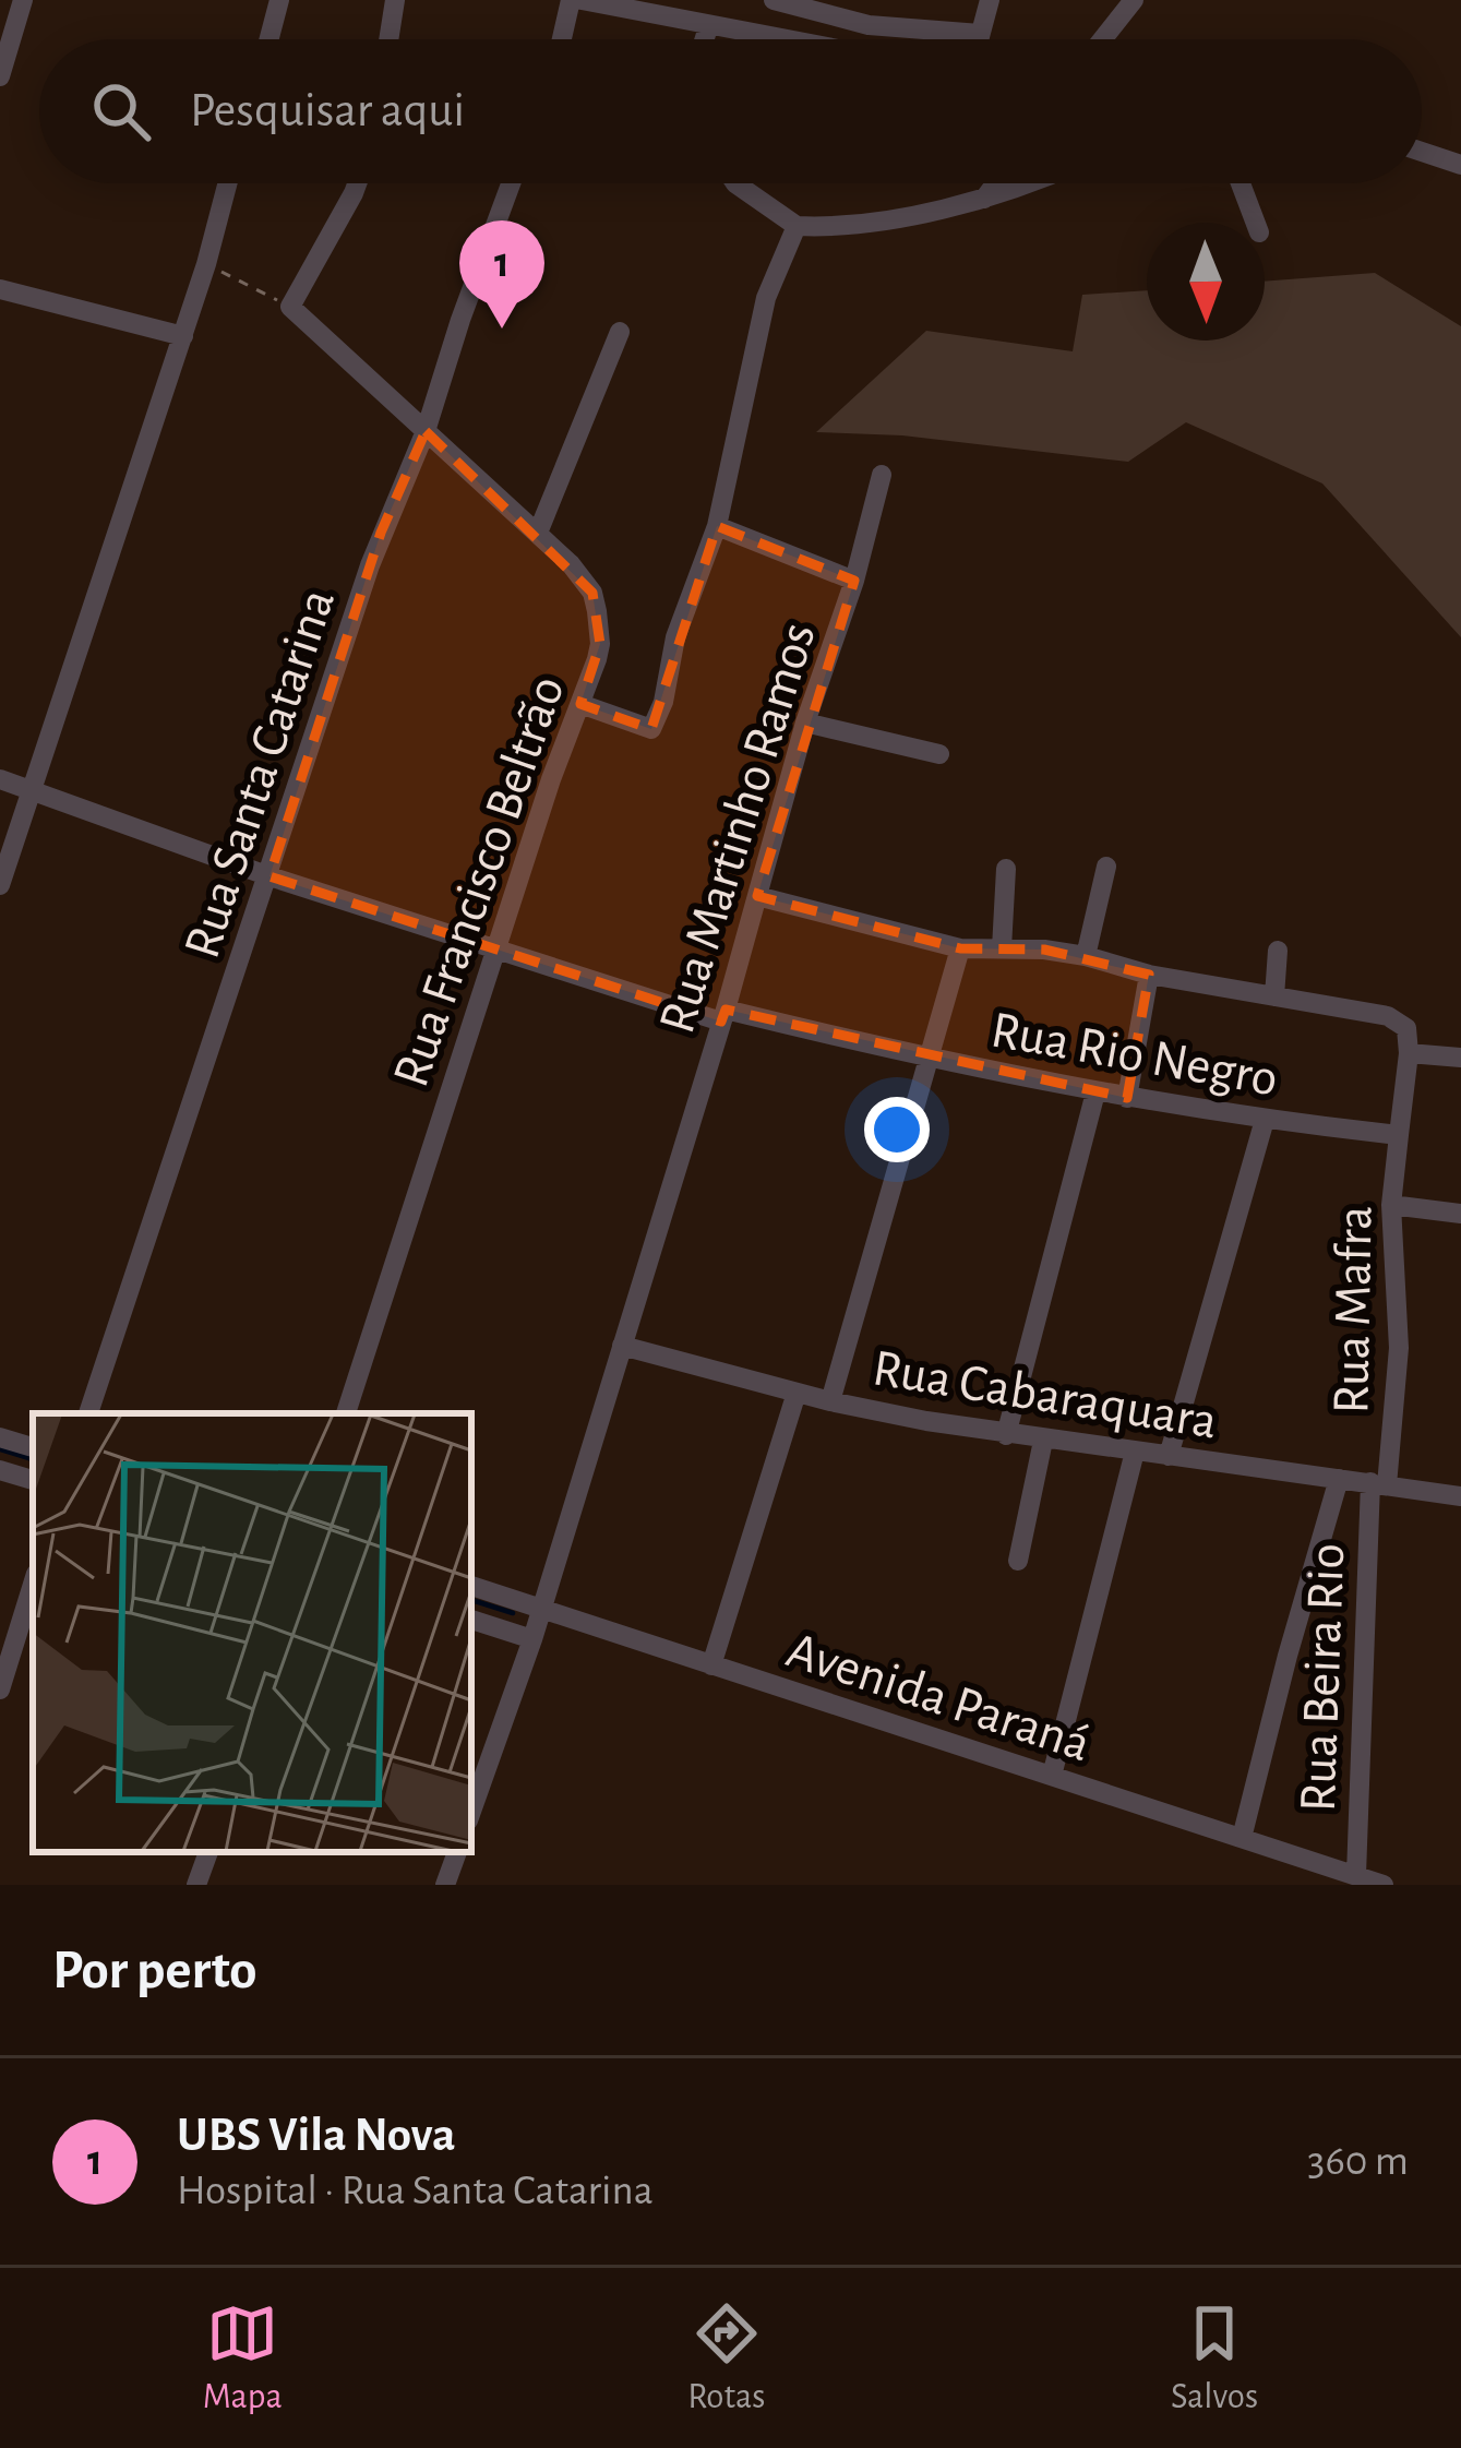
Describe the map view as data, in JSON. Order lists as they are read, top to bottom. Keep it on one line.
{"streets":{"street":["Rua Santa Catarina","Rua Martinho Ramos","Rua Francisco Beltrão","Rua Rio Negro","Rua Mafra","Rua Cabaraquara","Rua Beira Rio","Avenida Paraná"]},"crossings":[["Rua Santa Catarina","Rua Francisco Beltrão"],["Rua Santa Catarina","Rua Rio Negro"],["Rua Martinho Ramos","Rua Rio Negro"],["Rua Martinho Ramos","Rua Cabaraquara"],["Rua Martinho Ramos","Avenida Paraná"],["Rua Francisco Beltrão","Rua Rio Negro"],["Rua Rio Negro","Rua Mafra"],["Rua Mafra","Rua Cabaraquara"],["Rua Mafra","Rua Beira Rio"],["Rua Mafra","Avenida Paraná"],["Rua Cabaraquara","Rua Beira Rio"],["Rua Beira Rio","Avenida Paraná"]],"north":"bottom","page":{"search":"Pesquisar aqui","pins":"1","heading":"Por perto","list":[{"mark":"1","name":"UBS Vila Nova","note":"Hospital · Rua Santa Catarina","value":"360 m"}],"nav":["Mapa","Rotas","Salvos"]}}
